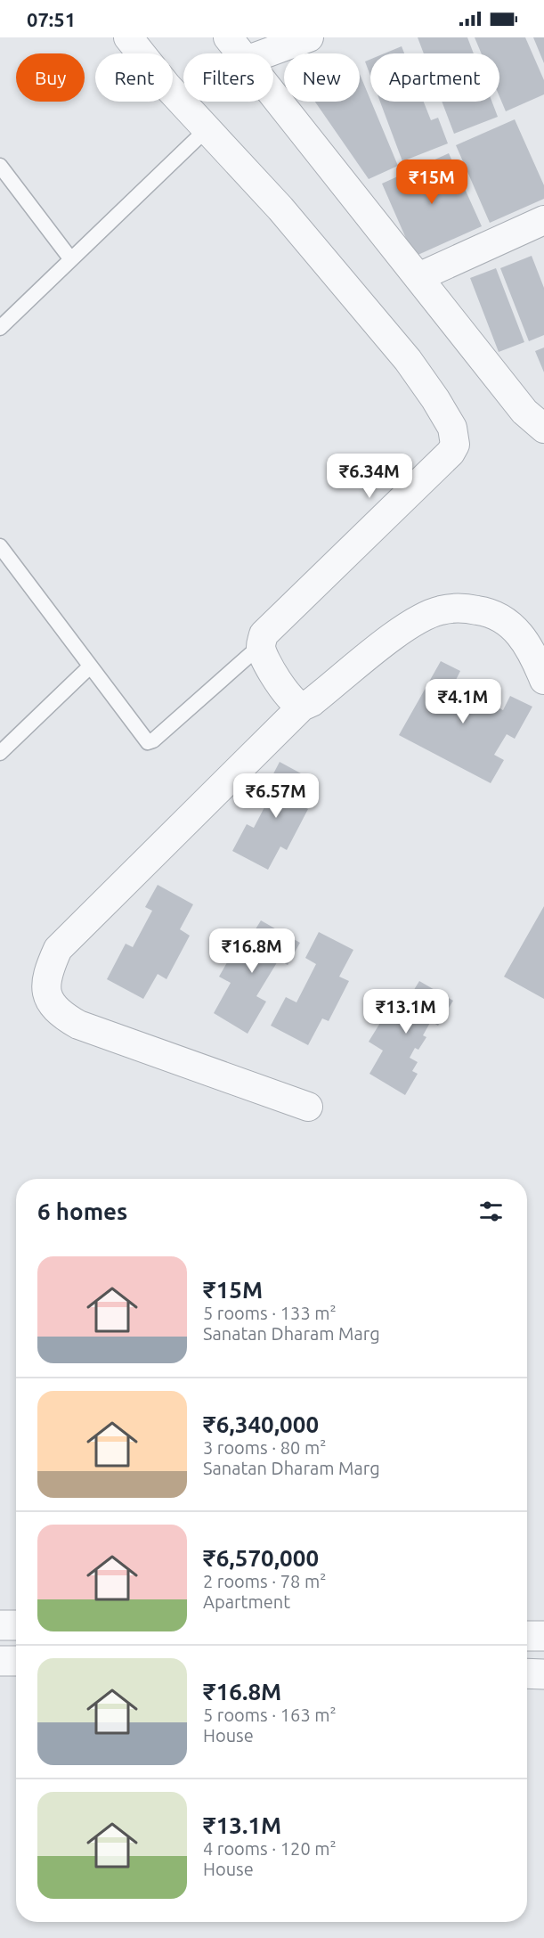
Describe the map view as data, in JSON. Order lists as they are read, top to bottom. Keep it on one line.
{"page":{"status":"07:51","chip":["Buy","Rent","Filters","New","Apartment"],"price":["₹15M","₹6.34M","₹4.1M","₹6.57M","₹16.8M","₹13.1M"],"heading":"6 homes","list":[{"name":"₹15M","note":"5 rooms · 133 m² · Sanatan Dharam Marg"},{"name":"₹6,340,000","note":"3 rooms · 80 m² · Sanatan Dharam Marg"},{"name":"₹6,570,000","note":"2 rooms · 78 m² · Apartment"},{"name":"₹16.8M","note":"5 rooms · 163 m² · House"},{"name":"₹13.1M","note":"4 rooms · 120 m² · House"}]}}
